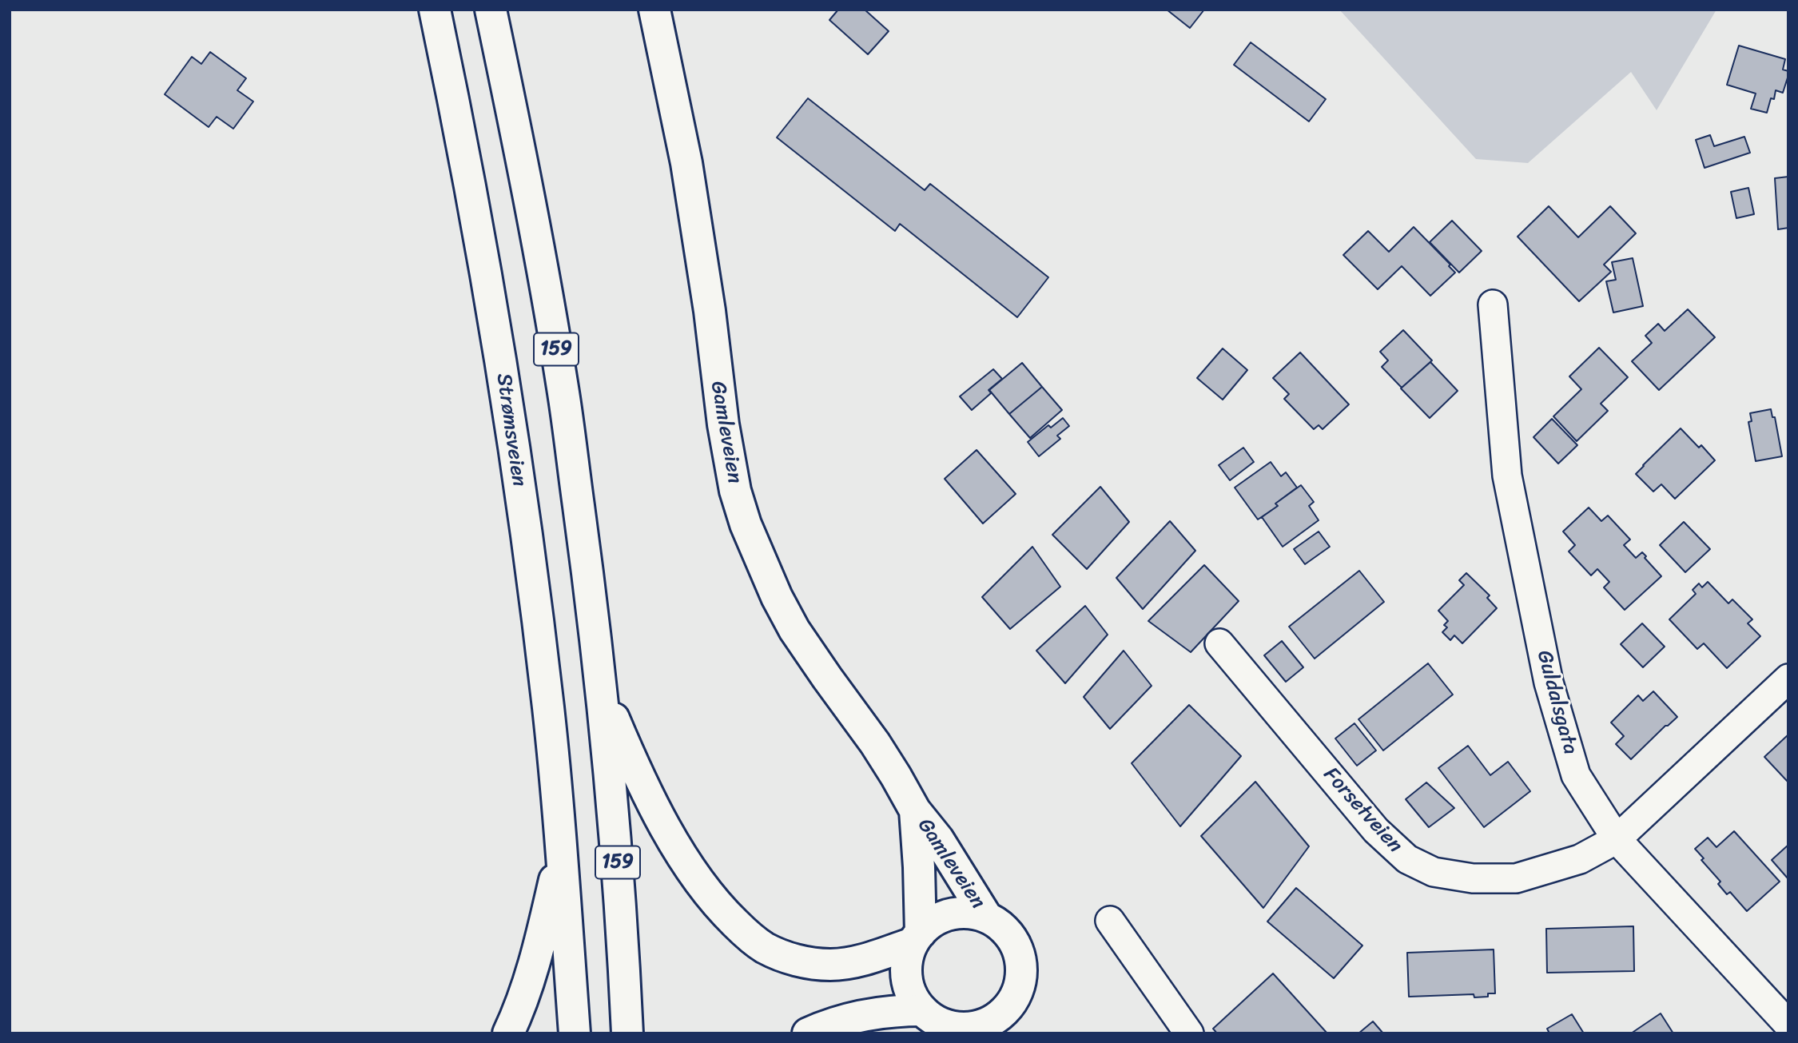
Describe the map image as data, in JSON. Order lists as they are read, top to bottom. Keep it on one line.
{"streets":{"main road":["159","Strømsveien","Gamleveien"],"street":["Guldalsgata","Forsetveien"]},"crossings":[["Guldalsgata","Forsetveien"]]}
